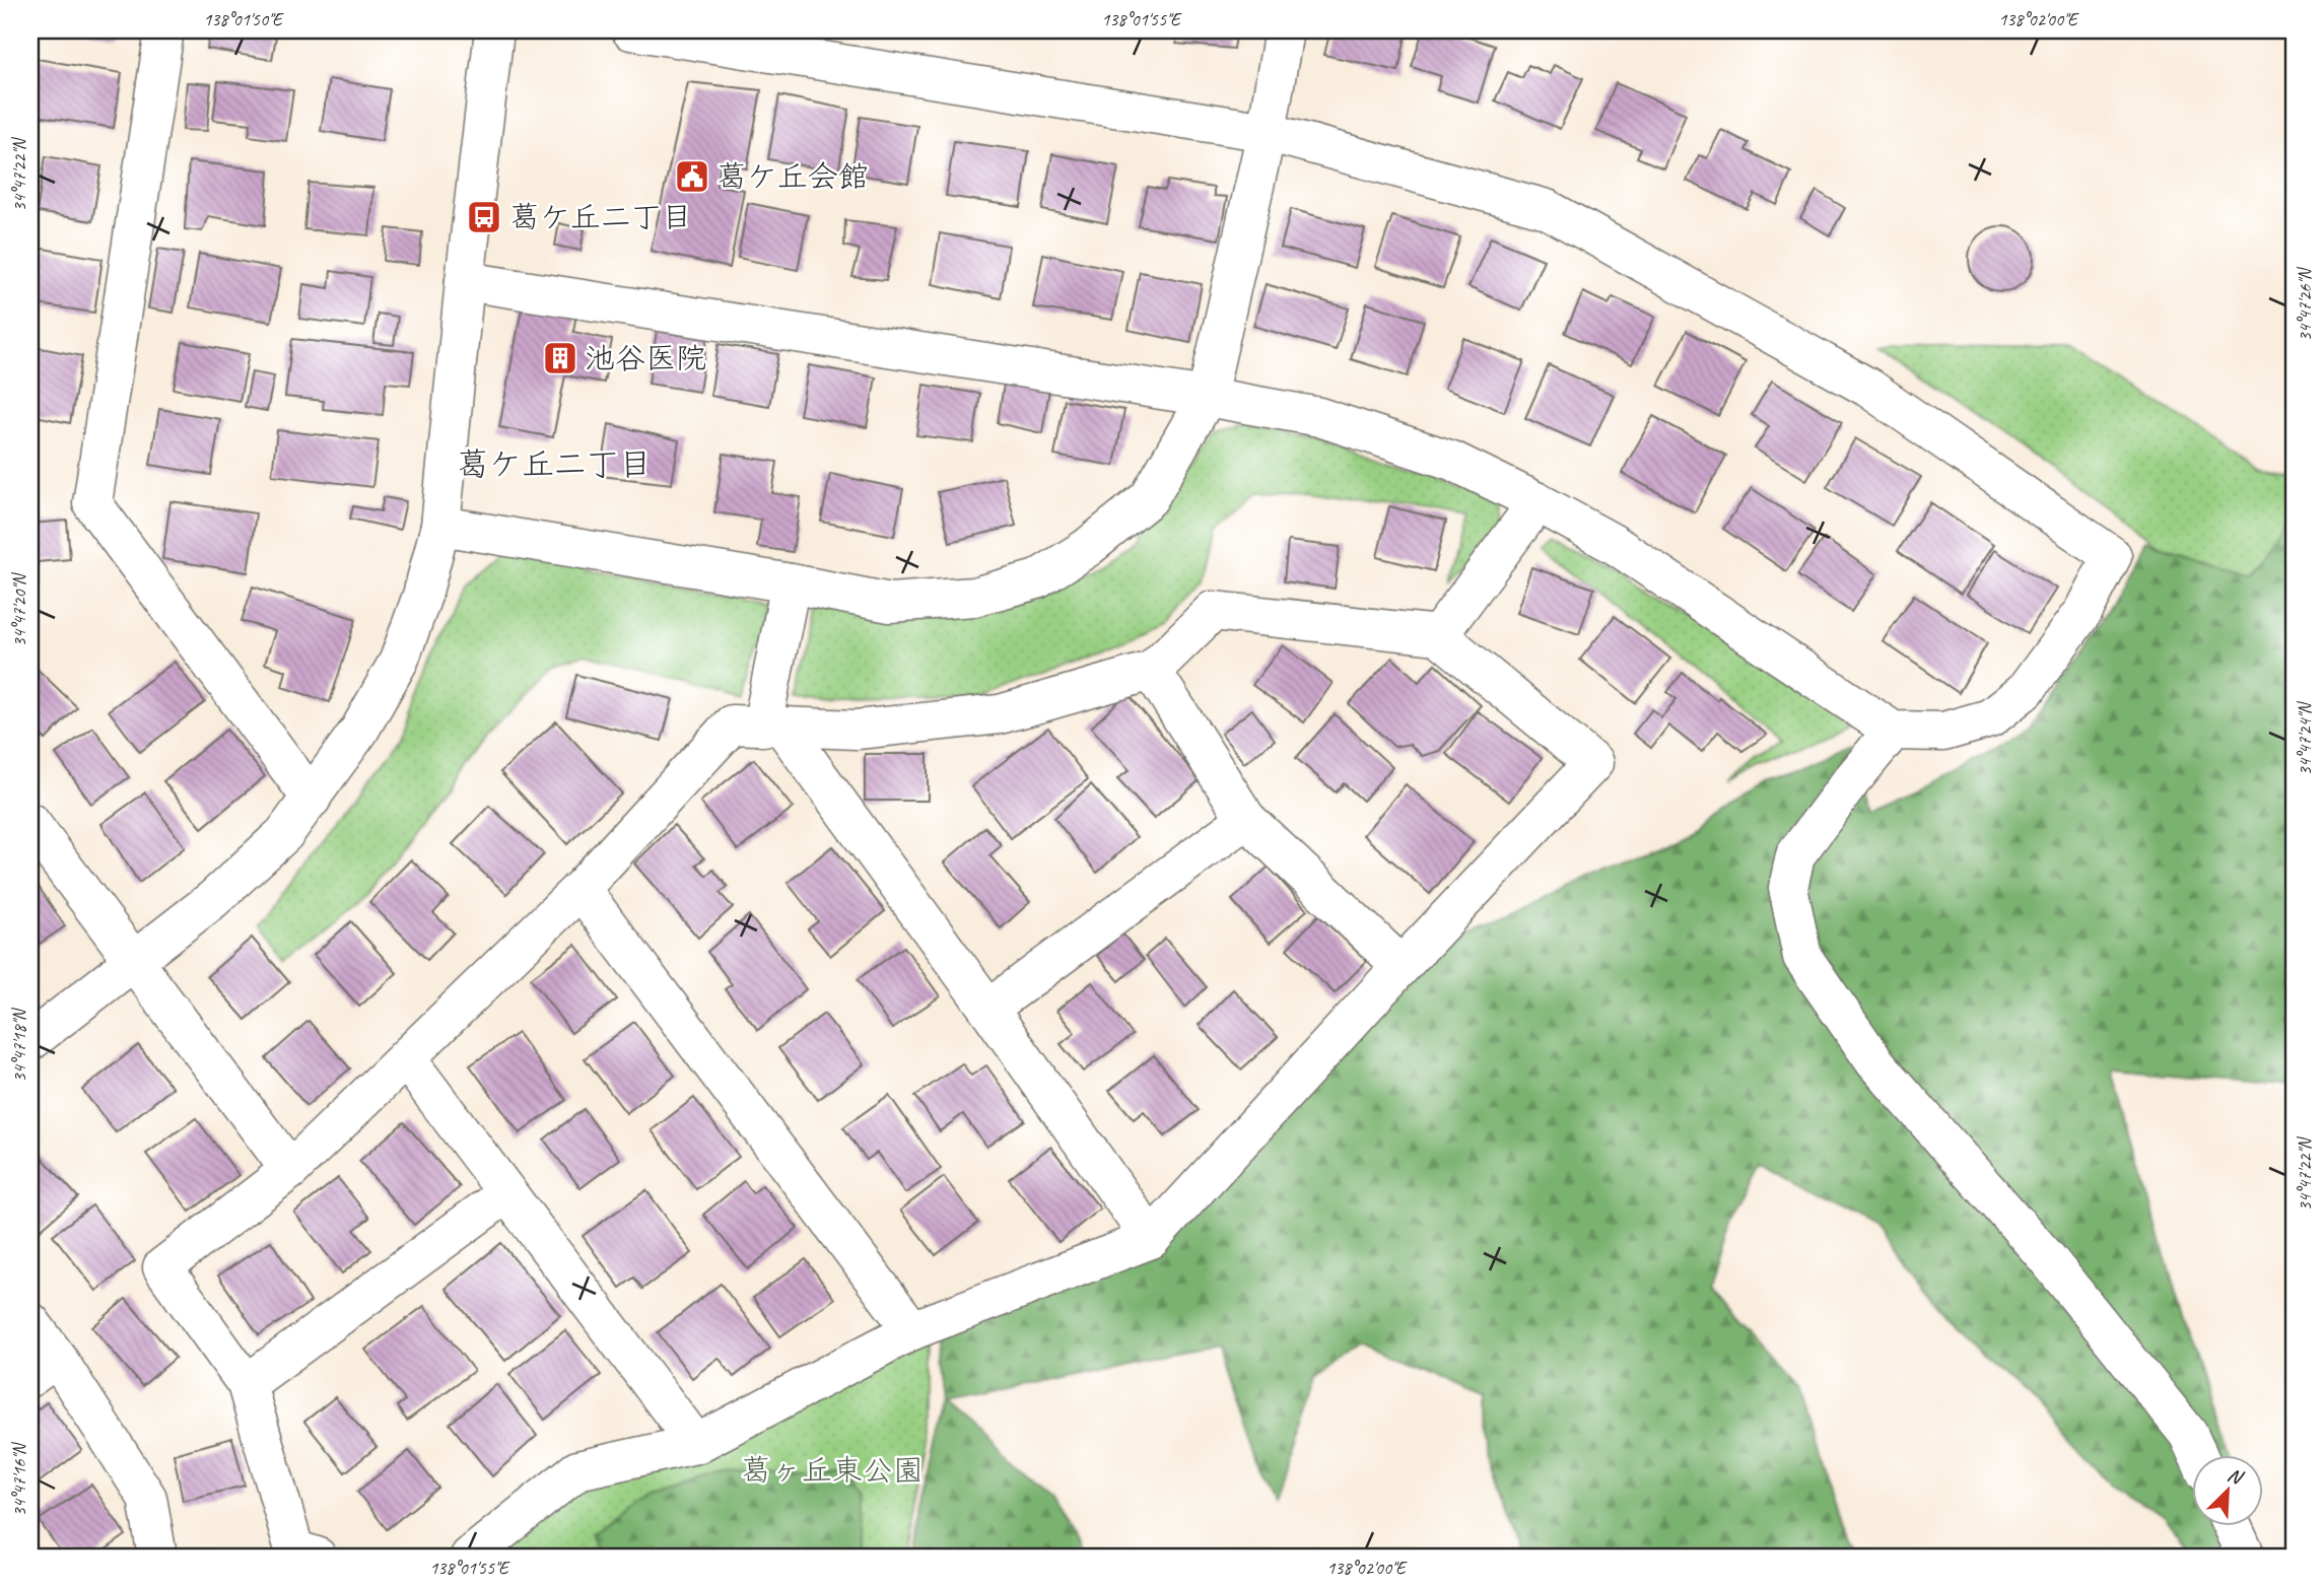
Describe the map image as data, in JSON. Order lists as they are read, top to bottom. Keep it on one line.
{"districts":["葛ケ丘二丁目"],"parks":["葛ヶ丘東公園"],"places":{"public building":["葛ケ丘会館"],"bus stop":["葛ケ丘二丁目"],"building":["池谷医院"]},"north":"top right","coordinates":["138°01'50\"E","138°01'55\"E","138°02'00\"E","34°47'22\"N","34°47'26\"N","34°47'20\"N","34°47'24\"N","34°47'18\"N","34°47'16\"N"]}
